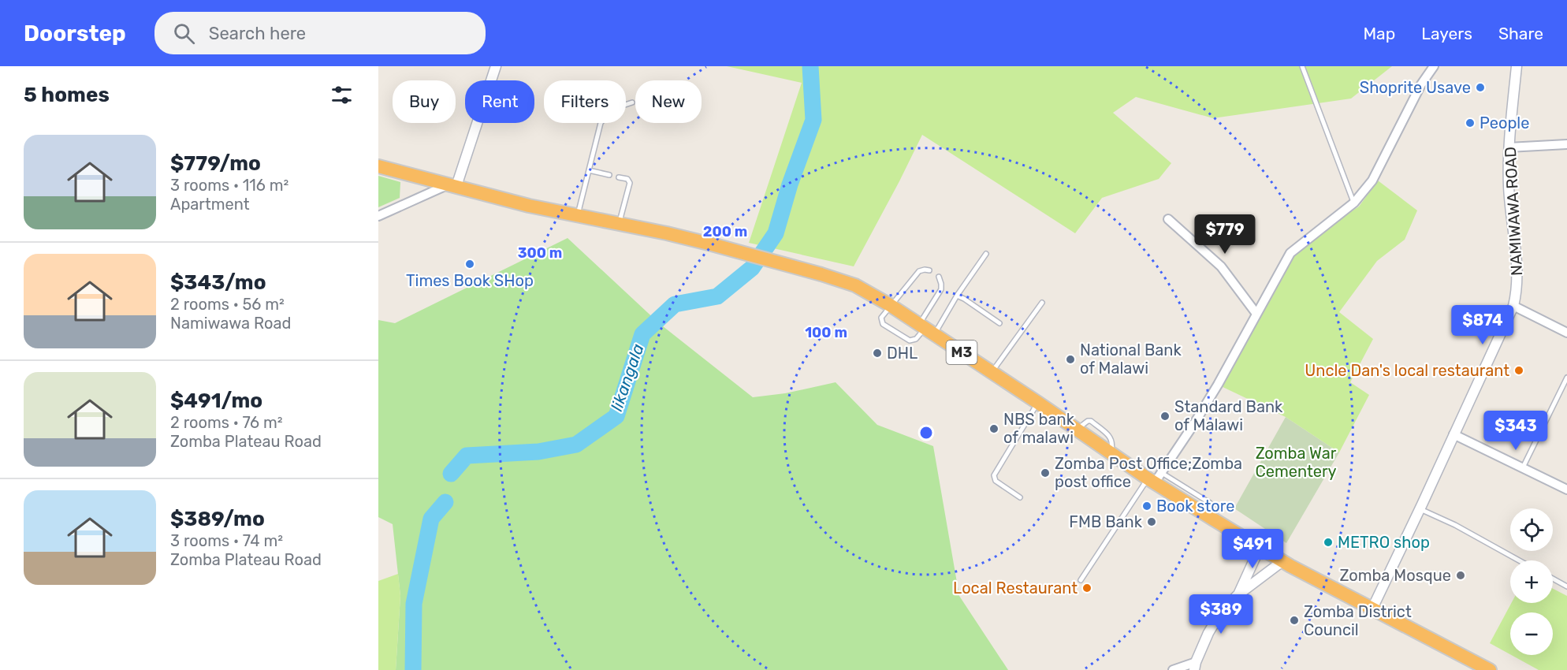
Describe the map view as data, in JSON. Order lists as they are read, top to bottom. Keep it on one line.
{"streets":{"highway":["M3"],"street":["NAMIWAWA ROAD"]},"crossings":[["NAMIWAWA ROAD","M3"]],"water":["likangala"],"parks":["Zomba War Cementery"],"places":["Shoprite Usave","People","Times Book SHop","DHL","National Bank of Malawi","Uncle Dan's local restaurant","Standard Bank of Malawi","NBS bank of malawi","Zomba Post Office;Zomba post office","Book store","FMB Bank","METRO shop","Zomba Mosque","Local Restaurant","Zomba District Council"],"page":{"header":"Doorstep","search":"Search here","nav":["Map","Layers","Share"],"heading":"5 homes","chip":["Buy","Rent","Filters","New"],"list":[{"name":"$779/mo","note":"3 rooms · 116 m² · Apartment"},{"name":"$343/mo","note":"2 rooms · 56 m² · Namiwawa Road"},{"name":"$491/mo","note":"2 rooms · 76 m² · Zomba Plateau Road"},{"name":"$389/mo","note":"3 rooms · 74 m² · Zomba Plateau Road"}],"price":["$779","$874","$343","$491","$389"],"map_buttons":["+","−"]},"rings":["200 m","300 m","100 m"]}
